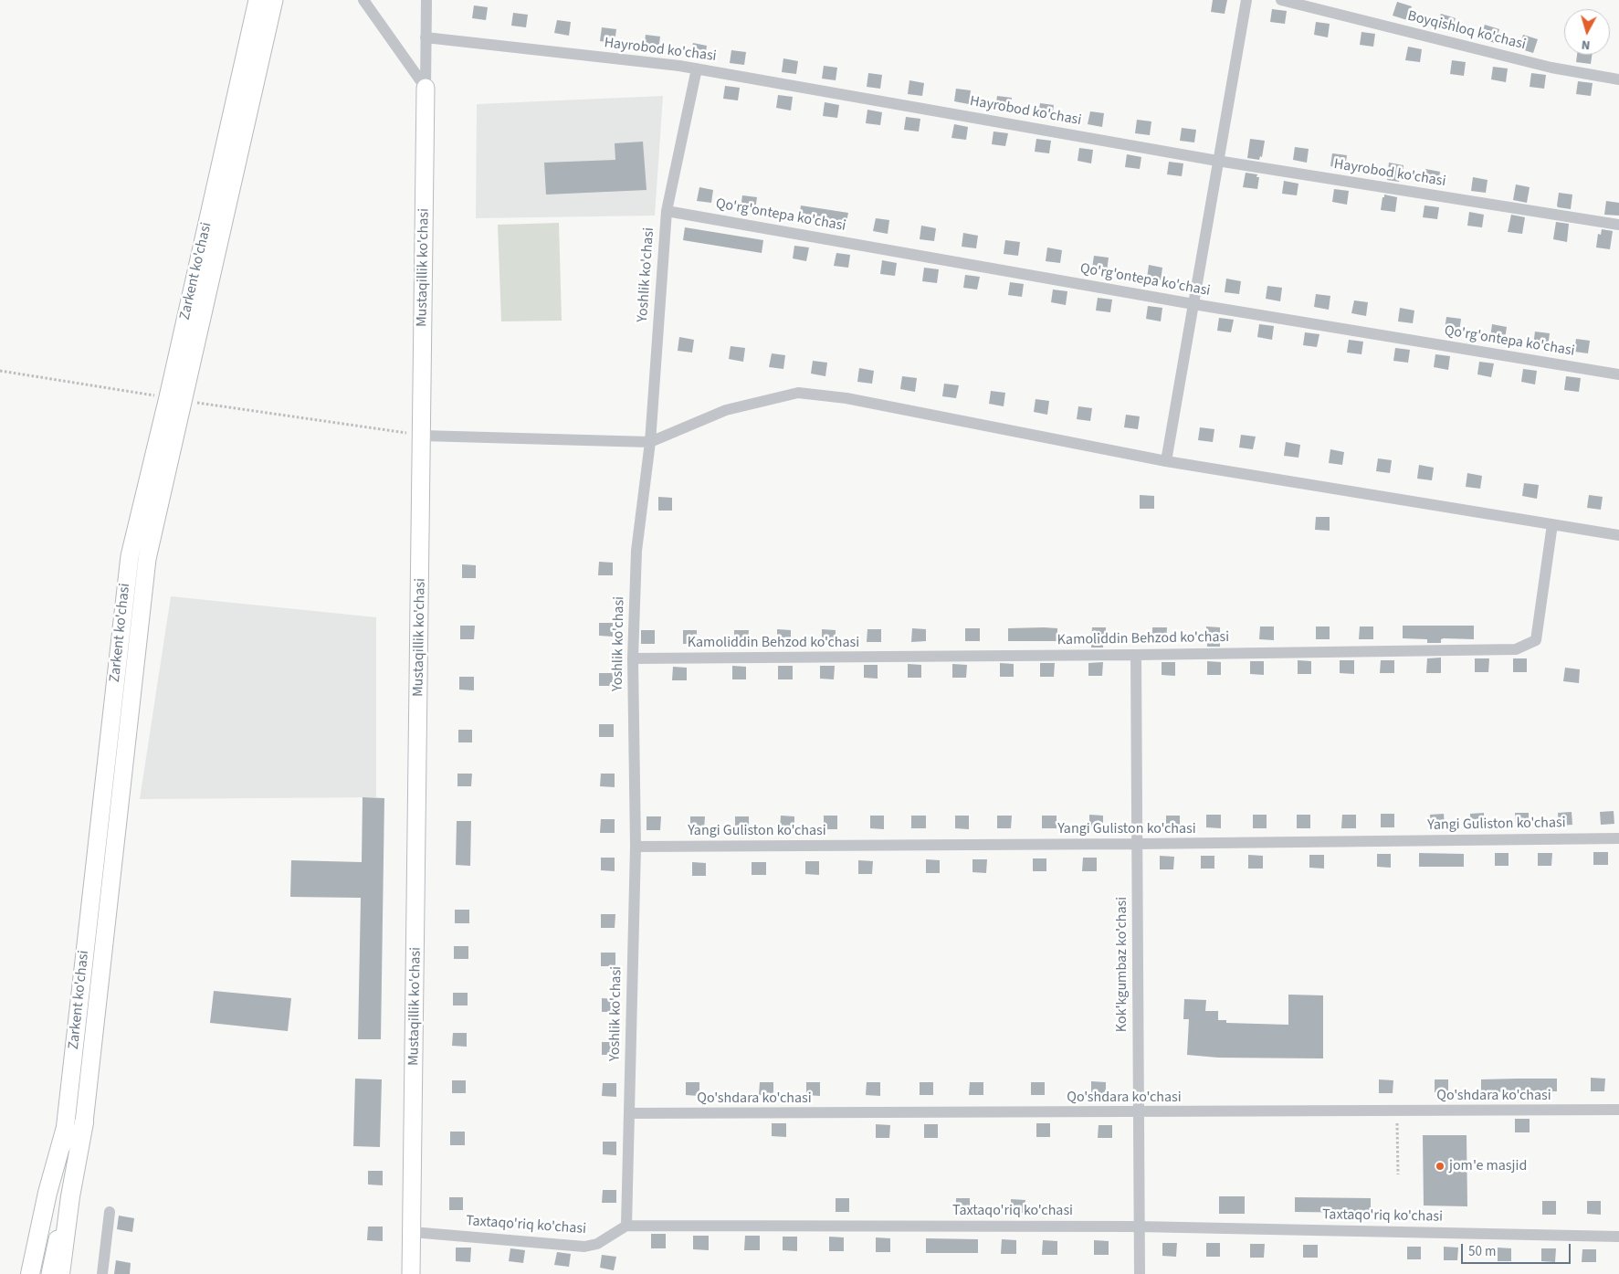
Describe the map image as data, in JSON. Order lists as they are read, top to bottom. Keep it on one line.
{"streets":{"main road":["Mustaqillik ko'chasi","Zarkent ko'chasi"],"street":["Boyqishloq ko'chasi","Hayrobod ko'chasi","Qo'rg'ontepa ko'chasi","Yoshlik ko'chasi","Kamoliddin Behzod ko'chasi","Yangi Guliston ko'chasi","Kok'kgumbaz ko'chasi","Qo'shdara ko'chasi","Taxtaqo'riq ko'chasi"]},"crossings":[["Hayrobod ko'chasi","Mustaqillik ko'chasi"],["Hayrobod ko'chasi","Yoshlik ko'chasi"],["Qo'rg'ontepa ko'chasi","Yoshlik ko'chasi"],["Mustaqillik ko'chasi","Taxtaqo'riq ko'chasi"],["Yoshlik ko'chasi","Kamoliddin Behzod ko'chasi"],["Yoshlik ko'chasi","Yangi Guliston ko'chasi"],["Yoshlik ko'chasi","Qo'shdara ko'chasi"],["Yoshlik ko'chasi","Taxtaqo'riq ko'chasi"],["Kamoliddin Behzod ko'chasi","Kok'kgumbaz ko'chasi"],["Yangi Guliston ko'chasi","Kok'kgumbaz ko'chasi"],["Kok'kgumbaz ko'chasi","Qo'shdara ko'chasi"],["Kok'kgumbaz ko'chasi","Taxtaqo'riq ko'chasi"]],"places":["jom'e masjid"],"scale_bar":"50 m","north":"bottom"}
